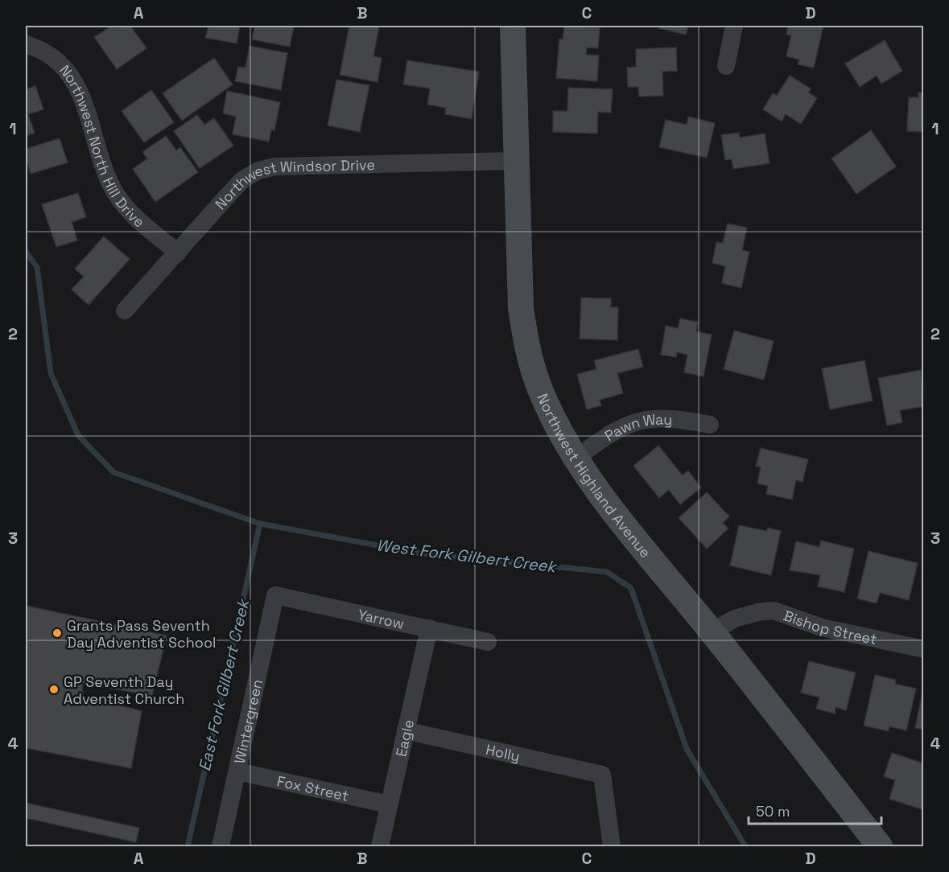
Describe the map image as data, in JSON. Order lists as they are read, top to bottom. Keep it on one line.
{"streets":{"main road":["Northwest Highland Avenue"],"street":["Northwest North Hill Drive","Northwest Windsor Drive","Pawn Way","Yarrow","Bishop Street","Wintergreen","Eagle","Holly","Fox Street"]},"crossings":[["Northwest North Hill Drive","Northwest Windsor Drive"],["Northwest Windsor Drive","Northwest Highland Avenue"],["Pawn Way","Northwest Highland Avenue"],["Northwest Highland Avenue","Bishop Street"],["Yarrow","Wintergreen"],["Yarrow","Eagle"],["Wintergreen","Fox Street"],["Eagle","Holly"],["Eagle","Fox Street"]],"water":["West Fork Gilbert Creek","East Fork Gilbert Creek"],"places":["Grants Pass Seventh Day Adventist School","GP Seventh Day Adventist Church"],"scale_bar":"50 m","grid":{"columns":["A","B","C","D"],"rows":["1","2","3","4"]}}
